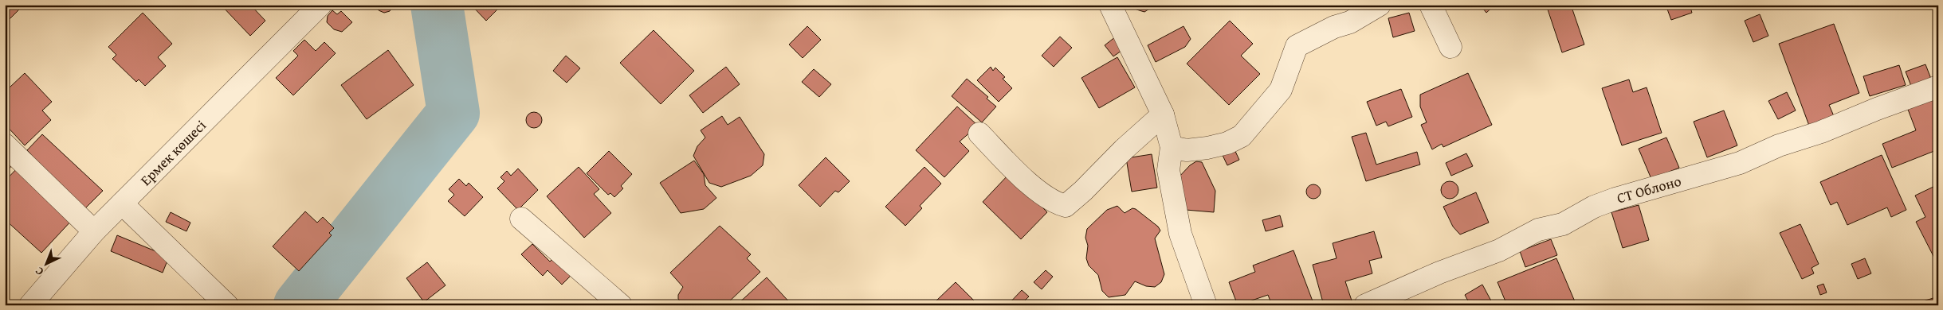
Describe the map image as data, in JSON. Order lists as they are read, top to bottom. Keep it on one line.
{"streets":{"street":["Ермек көшесі","СТ Облоно"]},"north":"bottom left"}
